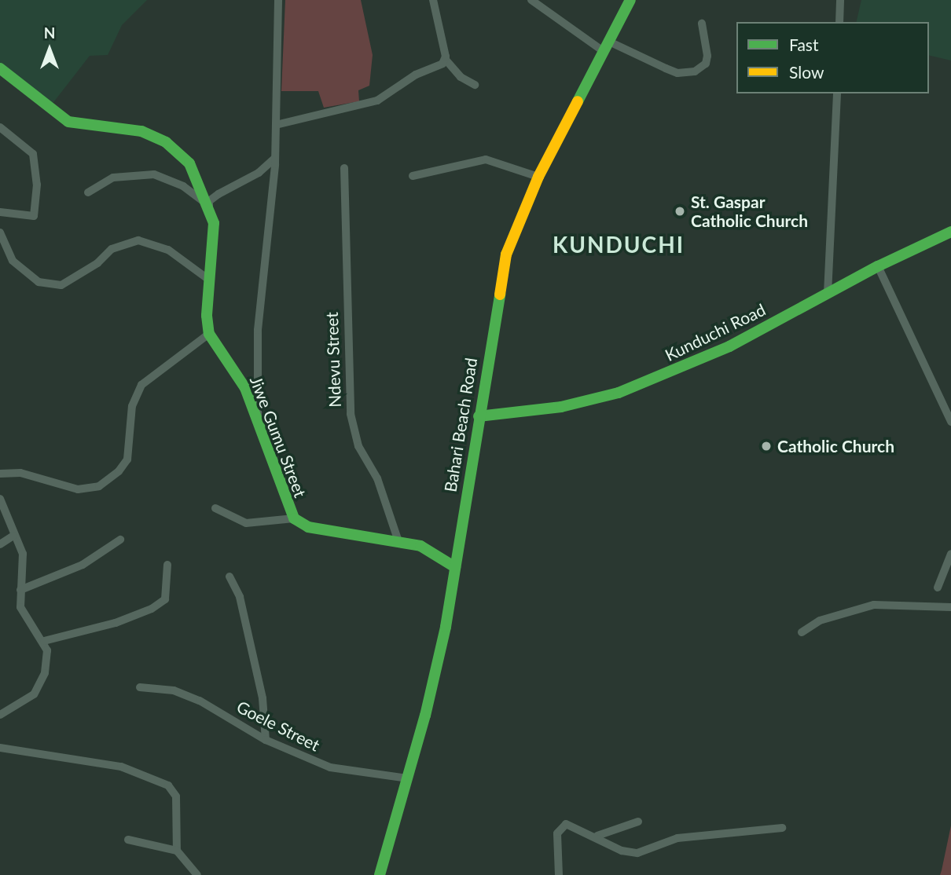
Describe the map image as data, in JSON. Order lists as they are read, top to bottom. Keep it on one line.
{"streets":{"street":["Kunduchi Road","Ndevu Street","Bahari Beach Road","Jiwe Gumu Street","Goele Street"]},"crossings":[["Kunduchi Road","Bahari Beach Road"],["Ndevu Street","Jiwe Gumu Street"],["Bahari Beach Road","Jiwe Gumu Street"],["Bahari Beach Road","Goele Street"]],"districts":["KUNDUCHI"],"places":["St. Gaspar Catholic Church","Catholic Church"],"legend":["Fast","Slow"],"north":"top"}
